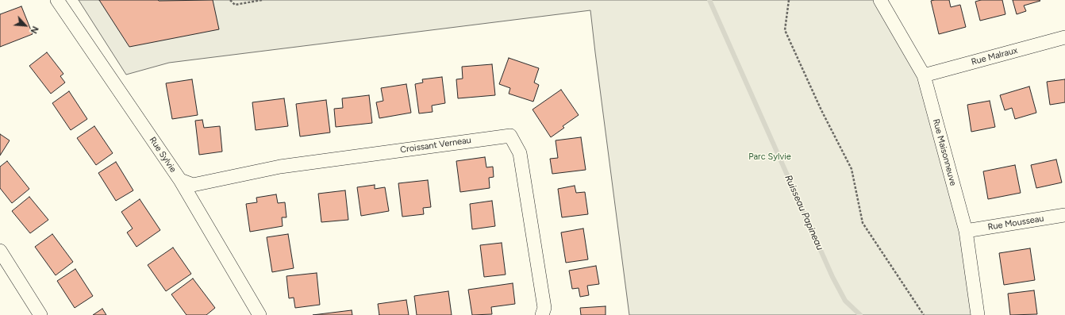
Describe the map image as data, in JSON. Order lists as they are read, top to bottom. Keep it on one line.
{"streets":{"street":["Rue Malraux","Croissant Verneau","Rue Maisonneuve","Rue Sylvie","Rue Mousseau"]},"crossings":[["Rue Malraux","Rue Maisonneuve"],["Croissant Verneau","Rue Sylvie"],["Rue Maisonneuve","Rue Mousseau"]],"water":["Ruisseau Papineau"],"parks":["Parc Sylvie"],"north":"bottom right"}
